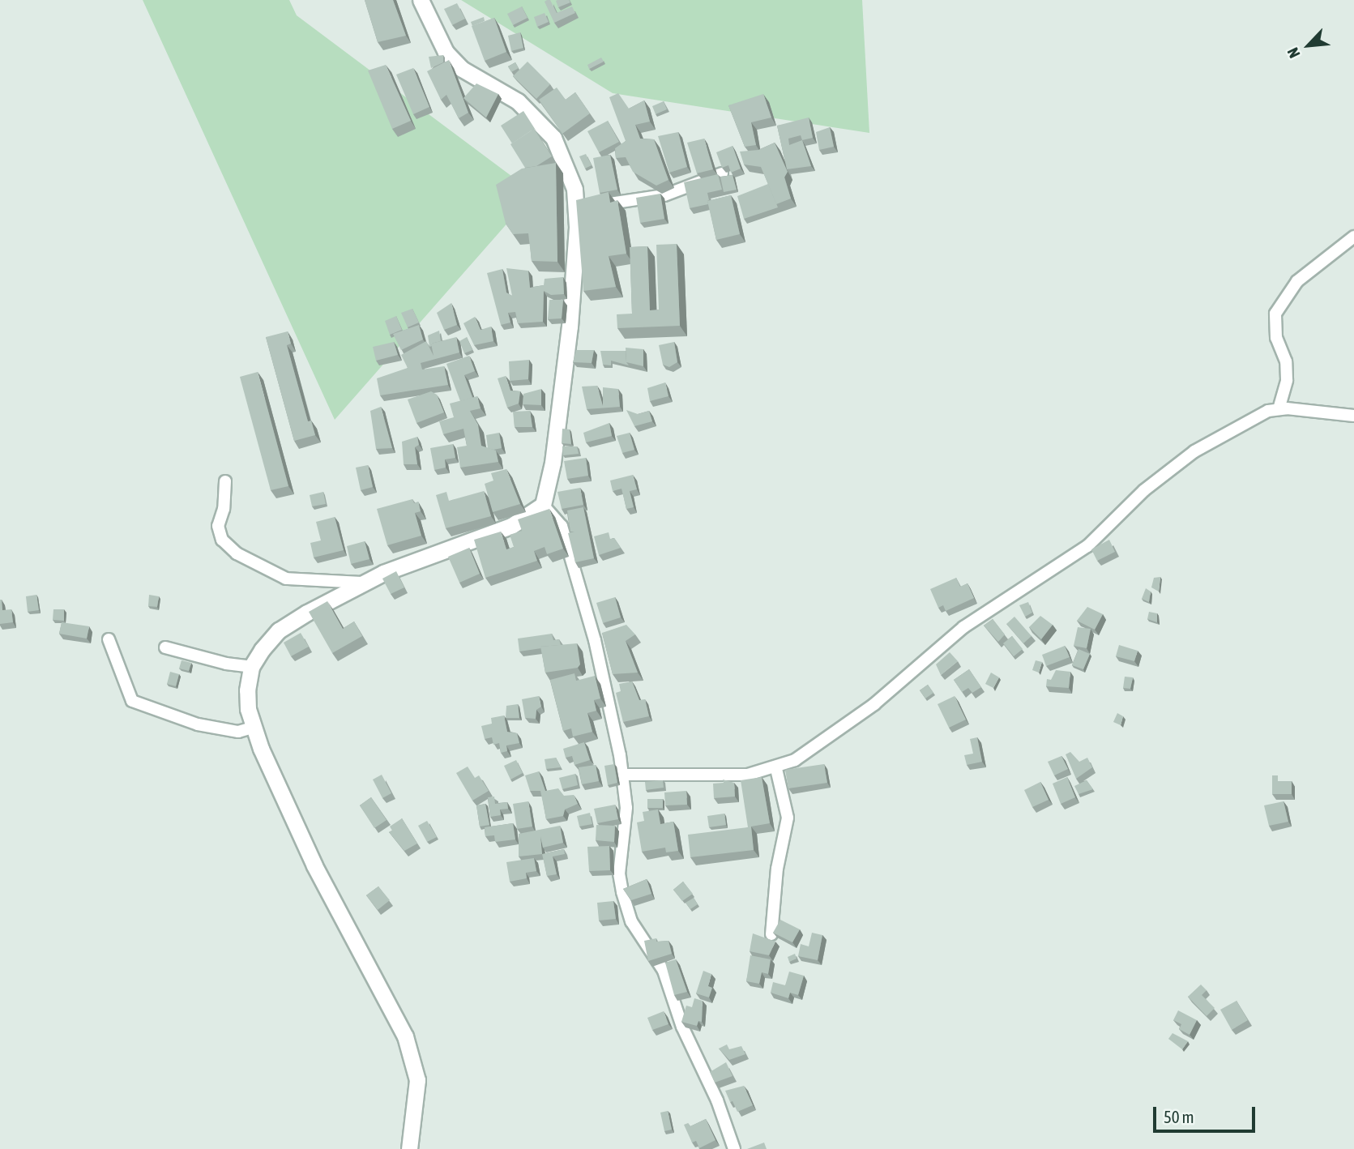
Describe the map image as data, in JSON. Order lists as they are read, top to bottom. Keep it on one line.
{"scale_bar":"50 m","north":"bottom left"}
